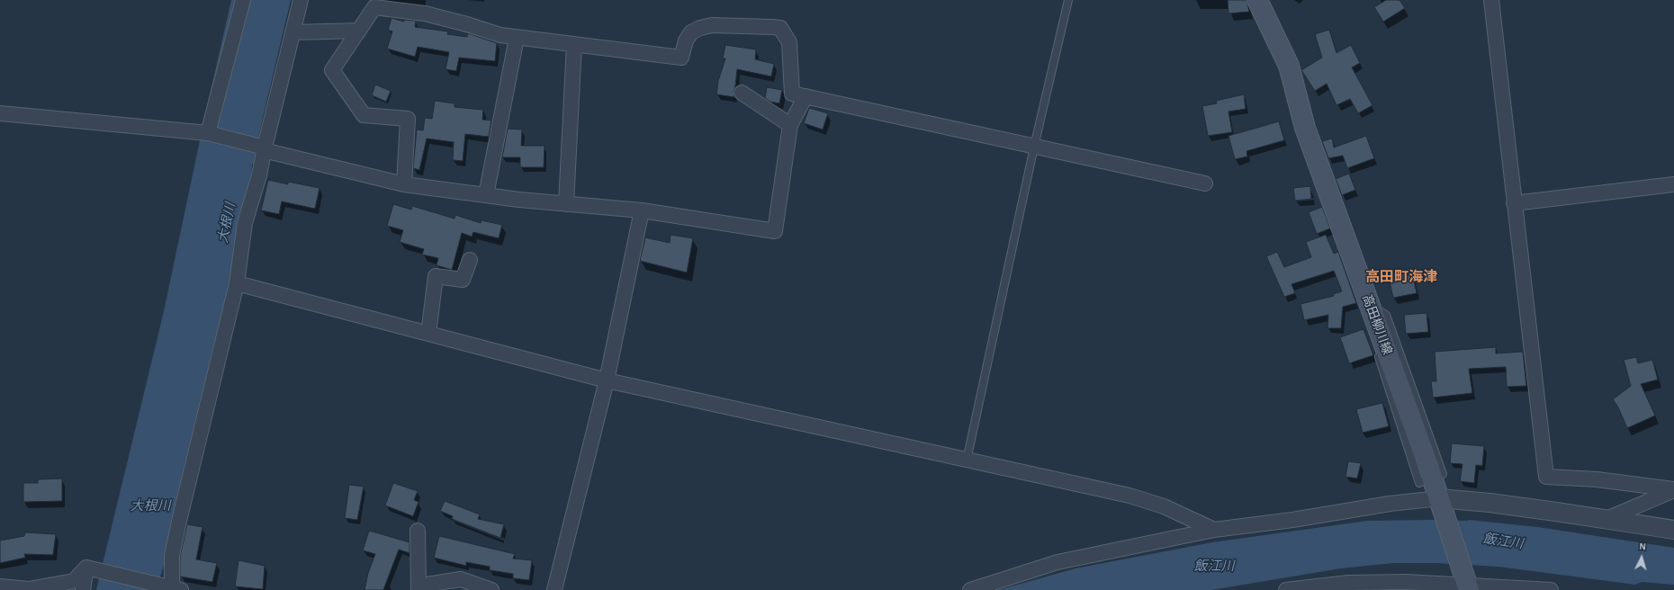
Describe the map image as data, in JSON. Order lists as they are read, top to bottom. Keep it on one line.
{"streets":{"main road":["高田柳川線"]},"districts":["高田町海津"],"water":["大根川","飯江川"],"north":"top"}
